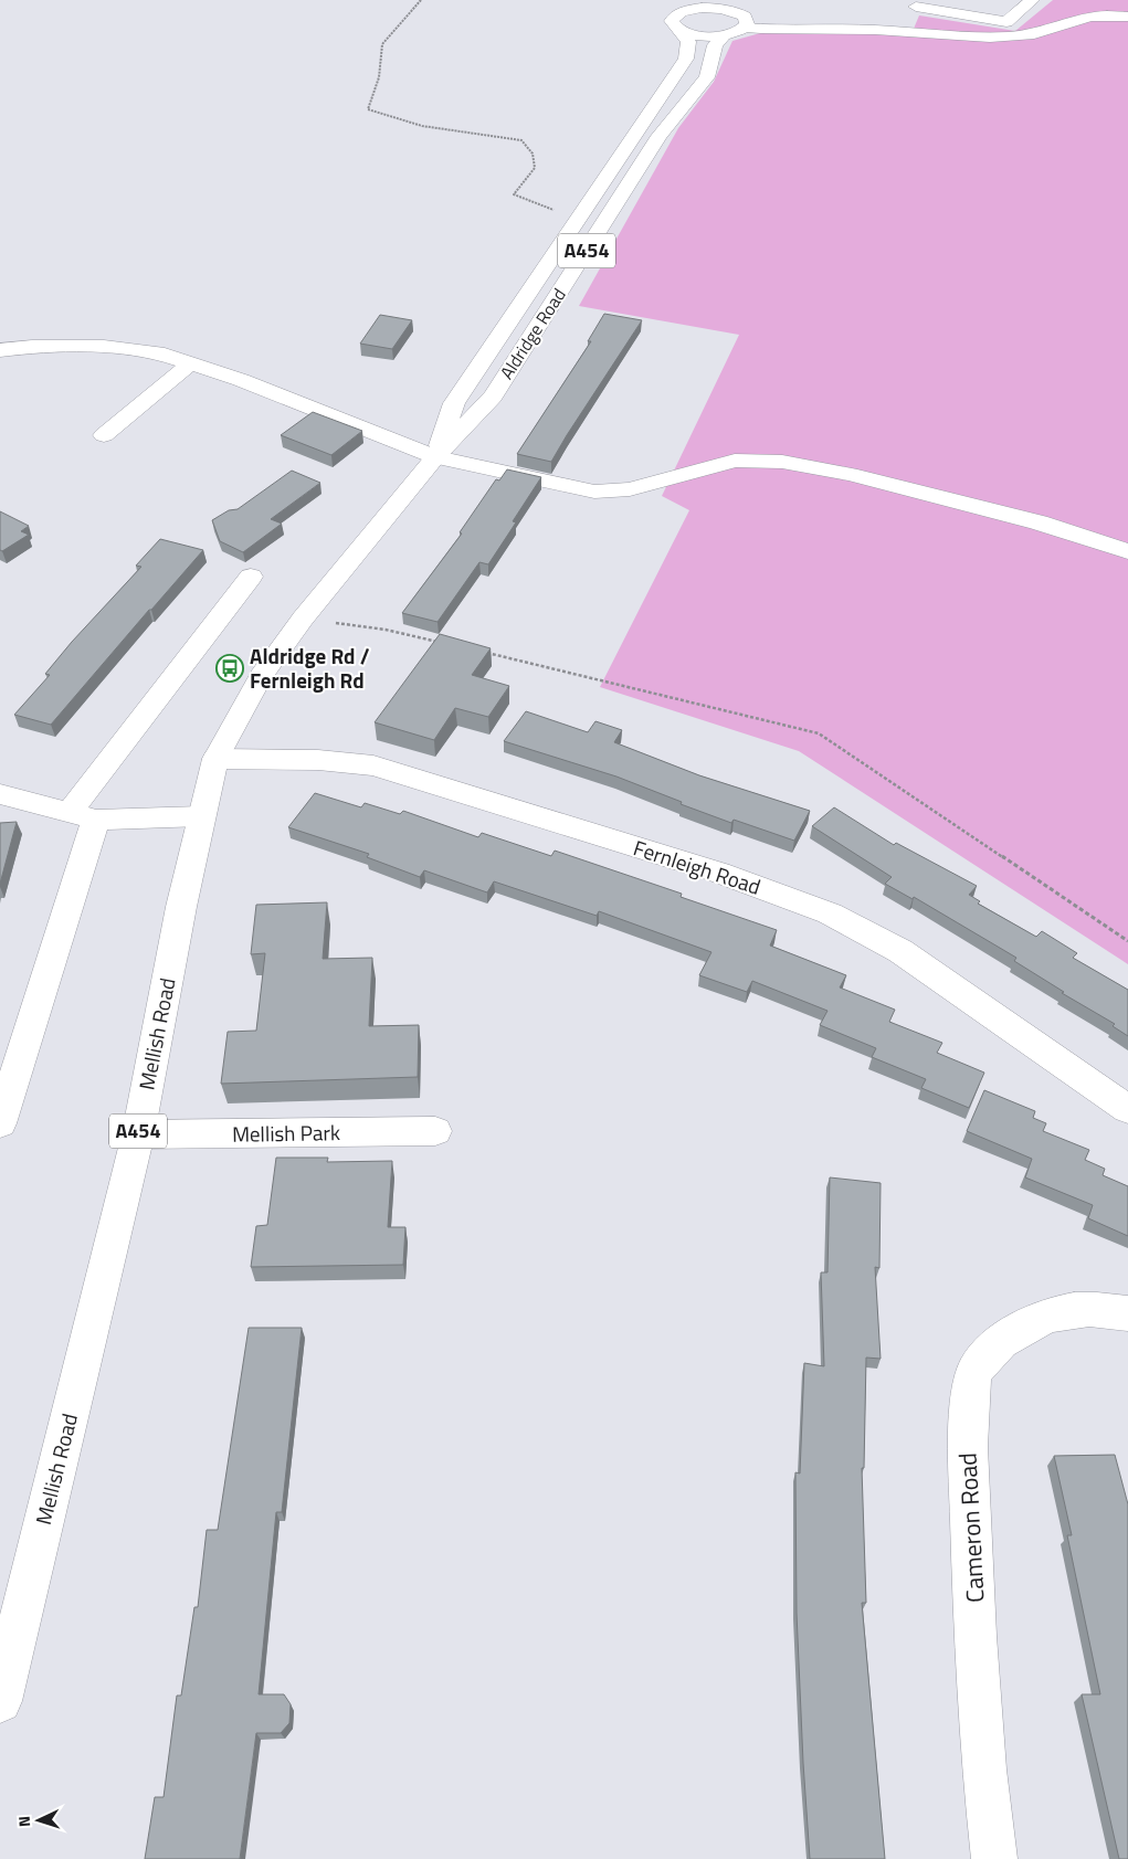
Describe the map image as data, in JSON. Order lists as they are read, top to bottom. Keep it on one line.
{"streets":{"main road":["A454","Aldridge Road","Fernleigh Road","Mellish Road","Mellish Park","Cameron Road"]},"crossings":[["A454","Aldridge Road"],["Aldridge Road","Mellish Road"],["Fernleigh Road","Mellish Road"],["Mellish Road","Mellish Park"]],"places":{"bus stop":["Aldridge Rd / Fernleigh Rd"]},"north":"left"}
